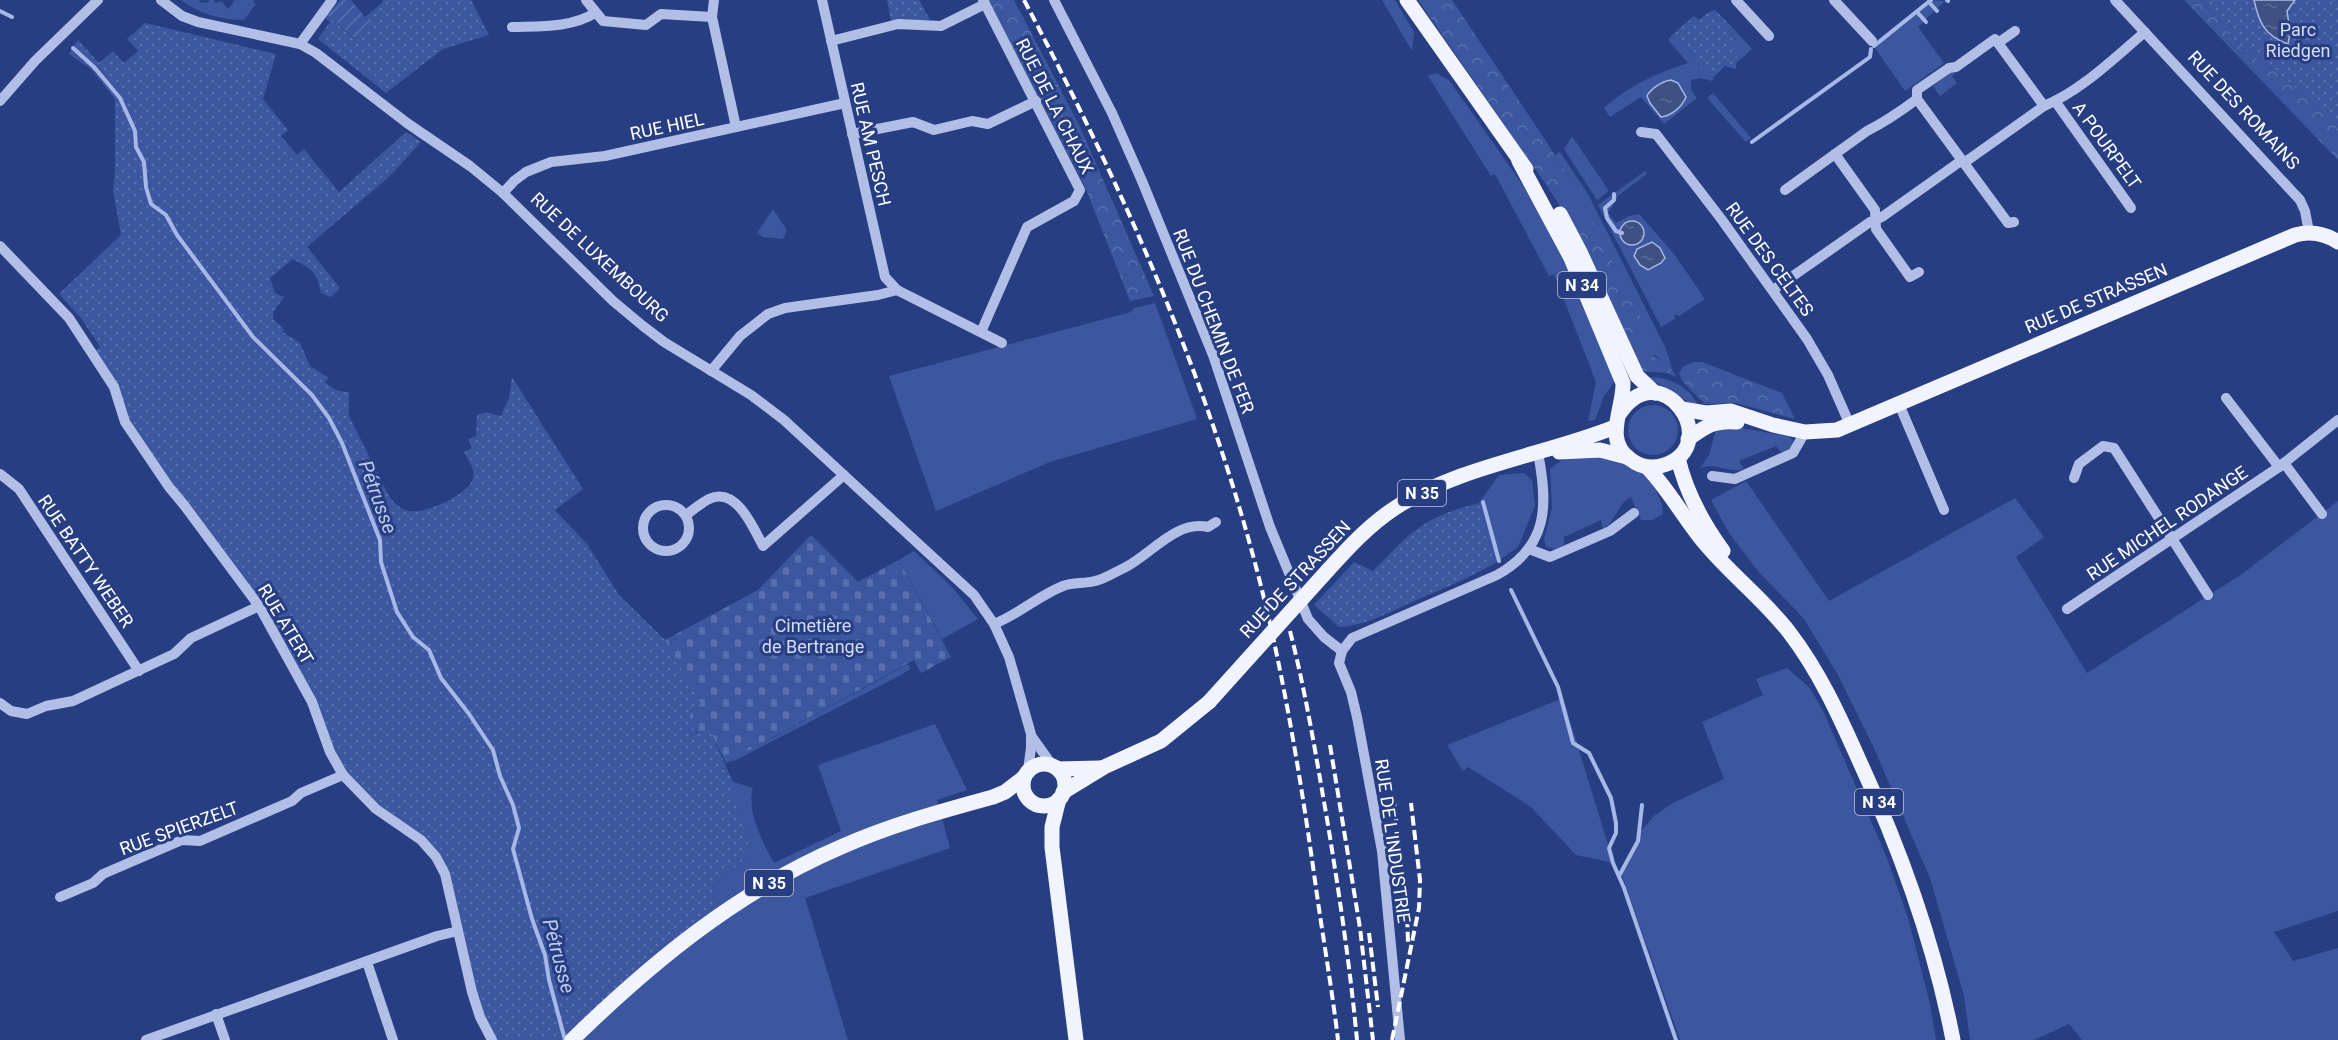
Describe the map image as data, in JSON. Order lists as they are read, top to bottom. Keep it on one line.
{"streets":{"main road":["N 34","RUE DE STRASSEN","N 35"],"street":["RUE DE LA CHAUX","RUE DES ROMAINS","RUE HIEL","RUE AM PESCH","A POURPELT","RUE DE LUXEMBOURG","RUE DES CELTES","RUE DU CHEMIN DE FER","RUE MICHEL RODANGE","RUE BATTY WEBER","RUE ATERT","RUE SPIERZELT","RUE DE L'INDUSTRIE"]},"crossings":[["RUE DE LA CHAUX","RUE AM PESCH"],["RUE DES ROMAINS","A POURPELT"],["RUE DES ROMAINS","RUE DE STRASSEN"],["RUE HIEL","RUE AM PESCH"],["RUE HIEL","RUE DE LUXEMBOURG"],["A POURPELT","RUE DES CELTES"],["RUE DE LUXEMBOURG","RUE DE STRASSEN"],["RUE DE LUXEMBOURG","N 35"],["RUE DES CELTES","RUE DE STRASSEN"],["N 34","RUE DE STRASSEN"],["RUE DE STRASSEN","N 35"],["RUE DU CHEMIN DE FER","RUE DE L'INDUSTRIE"],["RUE ATERT","RUE SPIERZELT"]],"water":["Pétrusse"],"parks":["Parc Riedgen","Cimetière de Bertrange"]}
